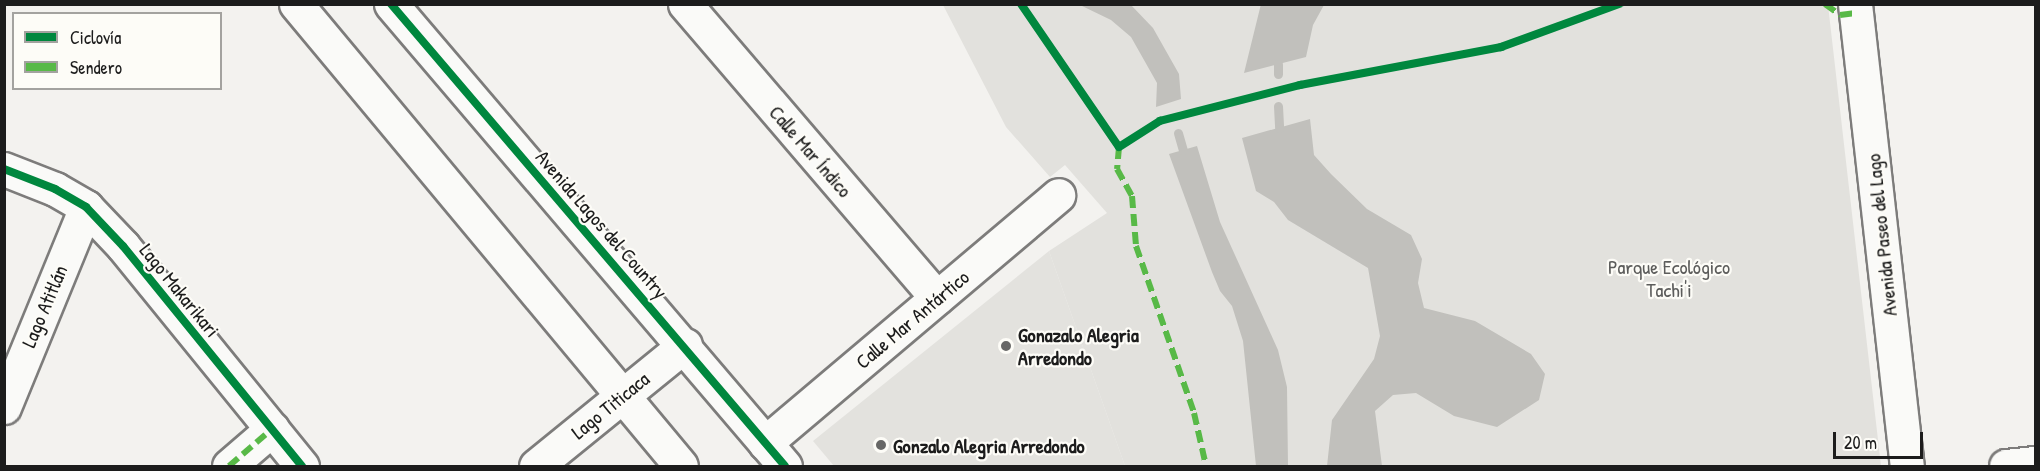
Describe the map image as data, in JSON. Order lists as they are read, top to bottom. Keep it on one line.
{"streets":{"street":["Calle Mar Índico","Avenida Lagos del Country","Avenida Paseo del Lago","Lago Makarikari","Lago Atitlán","Calle Mar Antártico","Lago Titicaca"]},"crossings":[["Calle Mar Índico","Calle Mar Antártico"],["Avenida Lagos del Country","Calle Mar Antártico"],["Avenida Lagos del Country","Lago Titicaca"],["Lago Makarikari","Lago Atitlán"]],"parks":["Parque Ecológico Tachi'i"],"places":["Gonazalo Alegria Arredondo","Gonzalo Alegria Arredondo"],"legend":["Ciclovía","Sendero"],"scale_bar":"20 m"}
